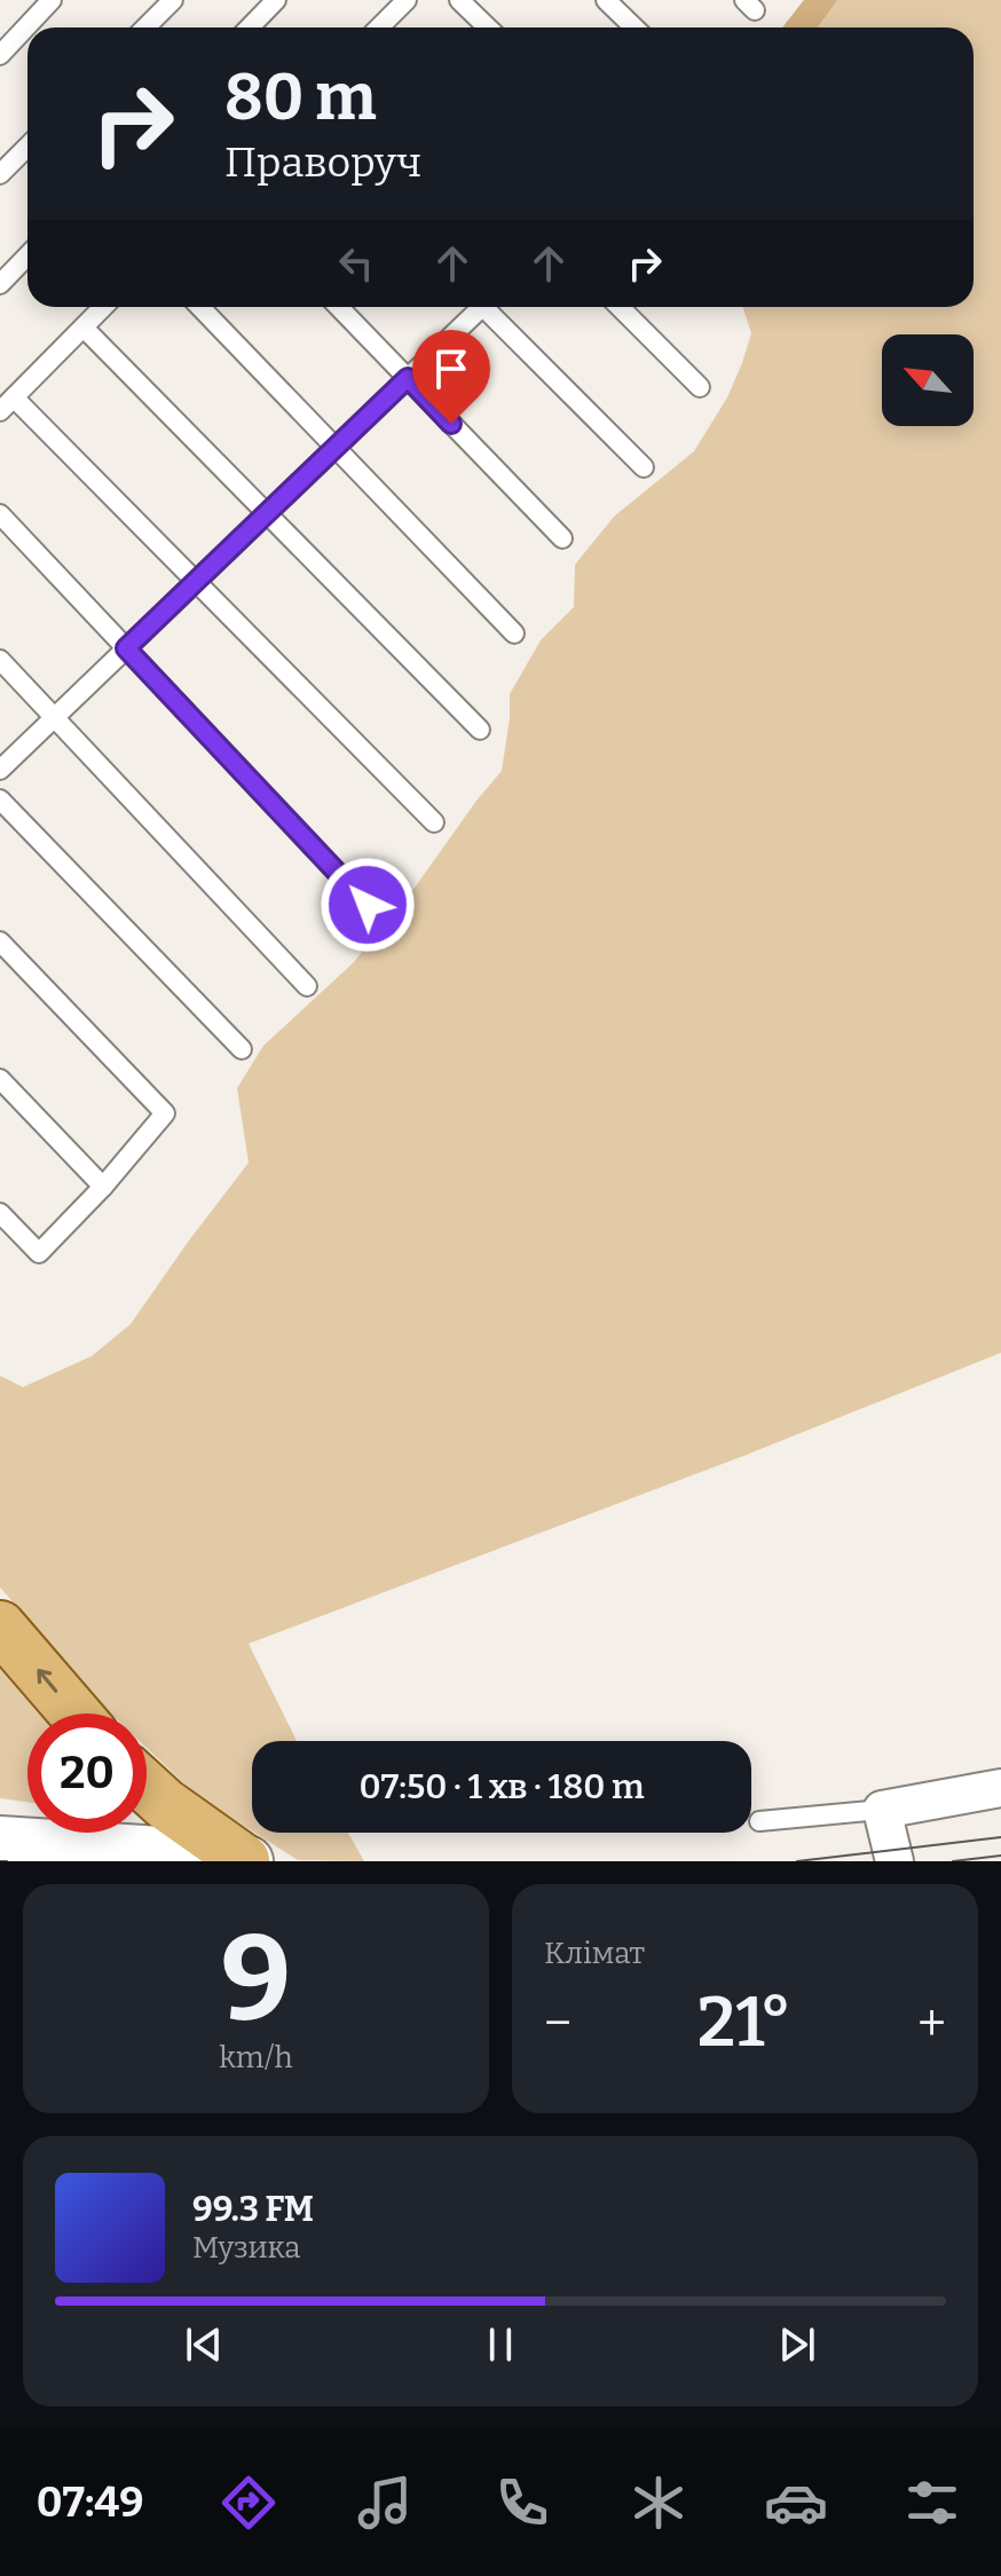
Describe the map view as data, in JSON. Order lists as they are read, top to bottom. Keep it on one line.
{"north":"top left","page":{"turn":["80 m","Праворуч"],"limit":"20","trip":"07:50 · 1 хв · 180 m","tile":[["9","km/h"],"Клімат"],"heat":["−","21°","+"],"song":["99.3 FM","Музика"],"tabs":"07:49"}}
